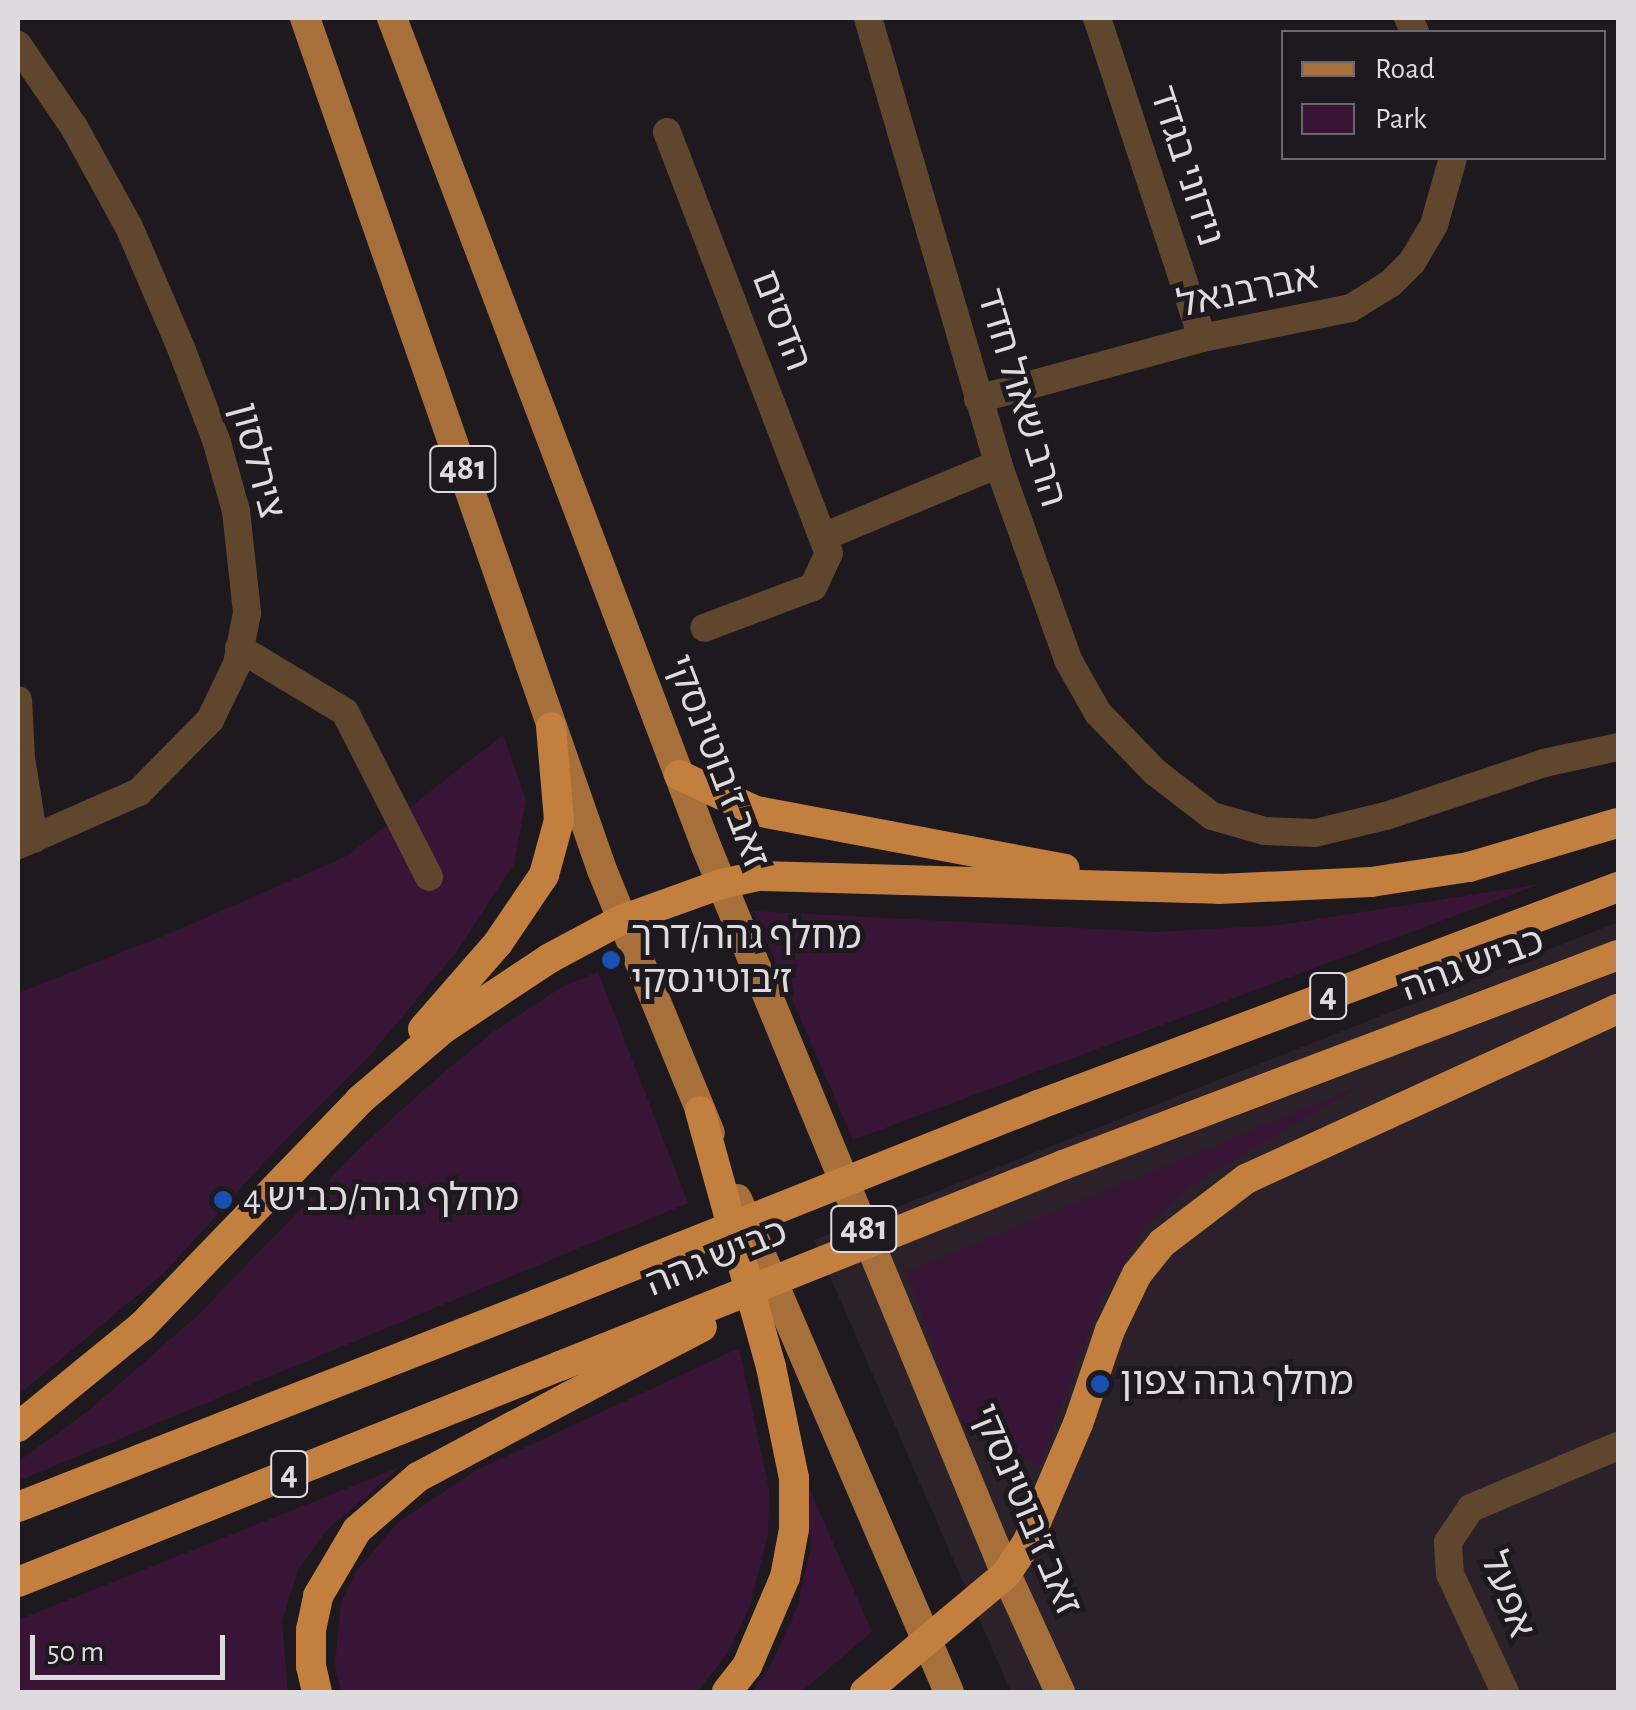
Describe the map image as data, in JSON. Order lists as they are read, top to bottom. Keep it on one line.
{"streets":{"highway":["כביש גהה","4"],"main road":["481","זאב ז'בוטינסקי"],"street":["נידוני בגדד","אברבנאל","הדסים","הרב שאול חדד","צירלסון","אפעל"]},"crossings":[["נידוני בגדד","אברבנאל"],["אברבנאל","הרב שאול חדד"]],"places":["מחלף גהה/דרך ז׳בוטינסקי","מחלף גהה/כביש 4","מחלף גהה צפון"],"legend":["Road","Park"],"scale_bar":"50 m"}
